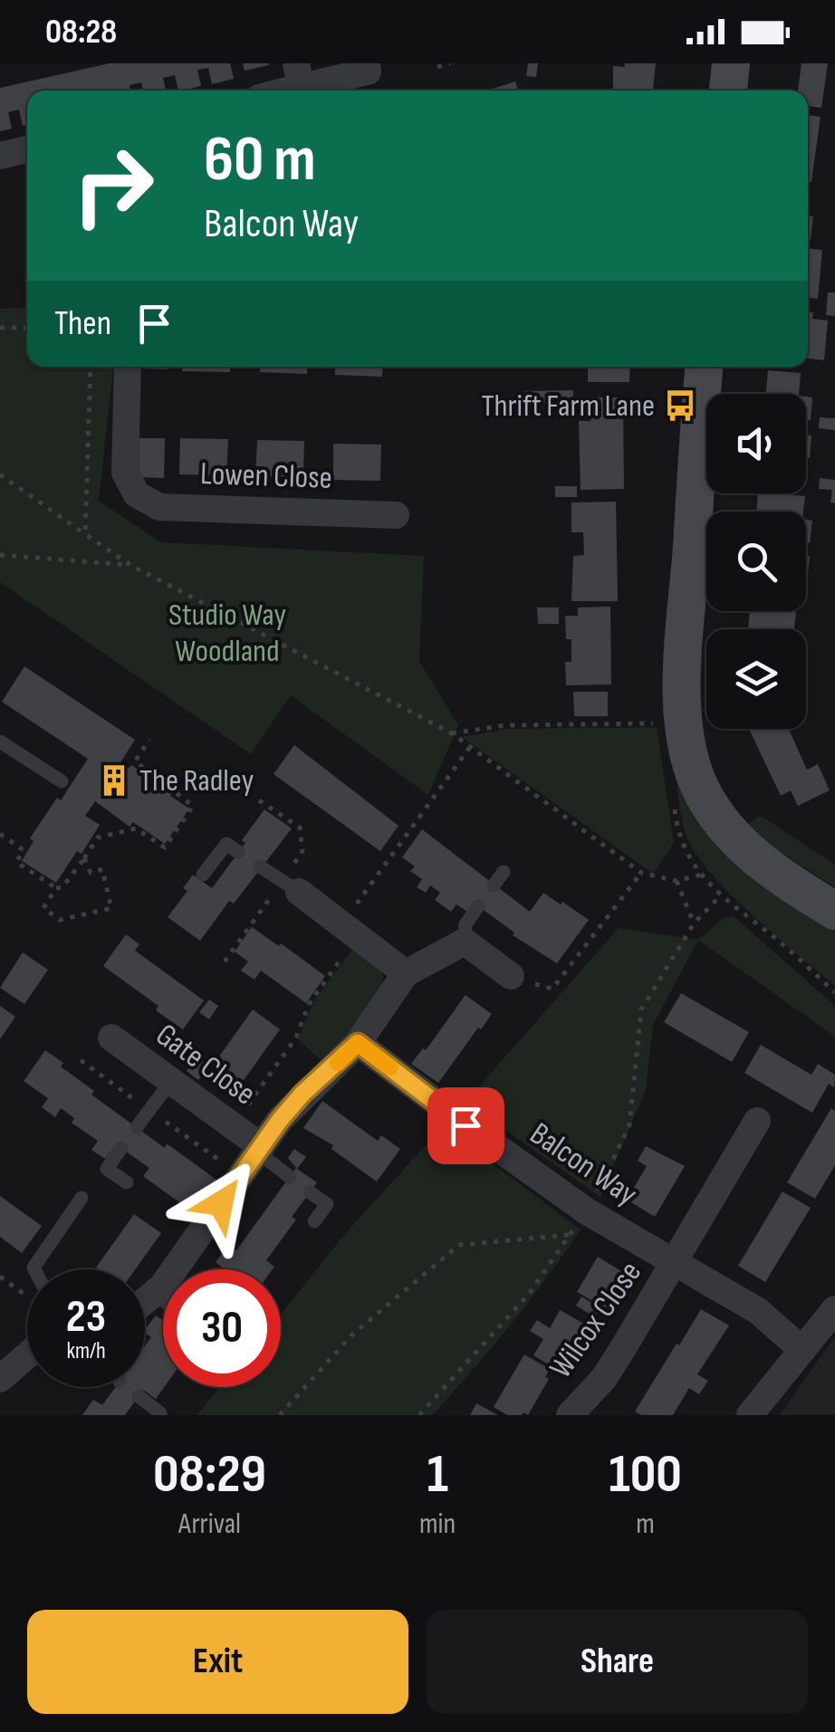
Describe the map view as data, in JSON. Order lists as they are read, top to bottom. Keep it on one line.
{"streets":{"street":["Lowen Close","Gate Close","Balcon Way","Wilcox Close"]},"crossings":[["Balcon Way","Wilcox Close"]],"parks":["Studio Way Woodland"],"places":{"bus stop":["Thrift Farm Lane"],"building":["The Radley"]},"page":{"status":"08:28","turn":["60 m","Balcon Way"],"then":"Then","speed":"23 km/h","limit":"30","eta":["08:29","Arrival","1","min","100","m"],"buttons":["Exit","Share"]}}
